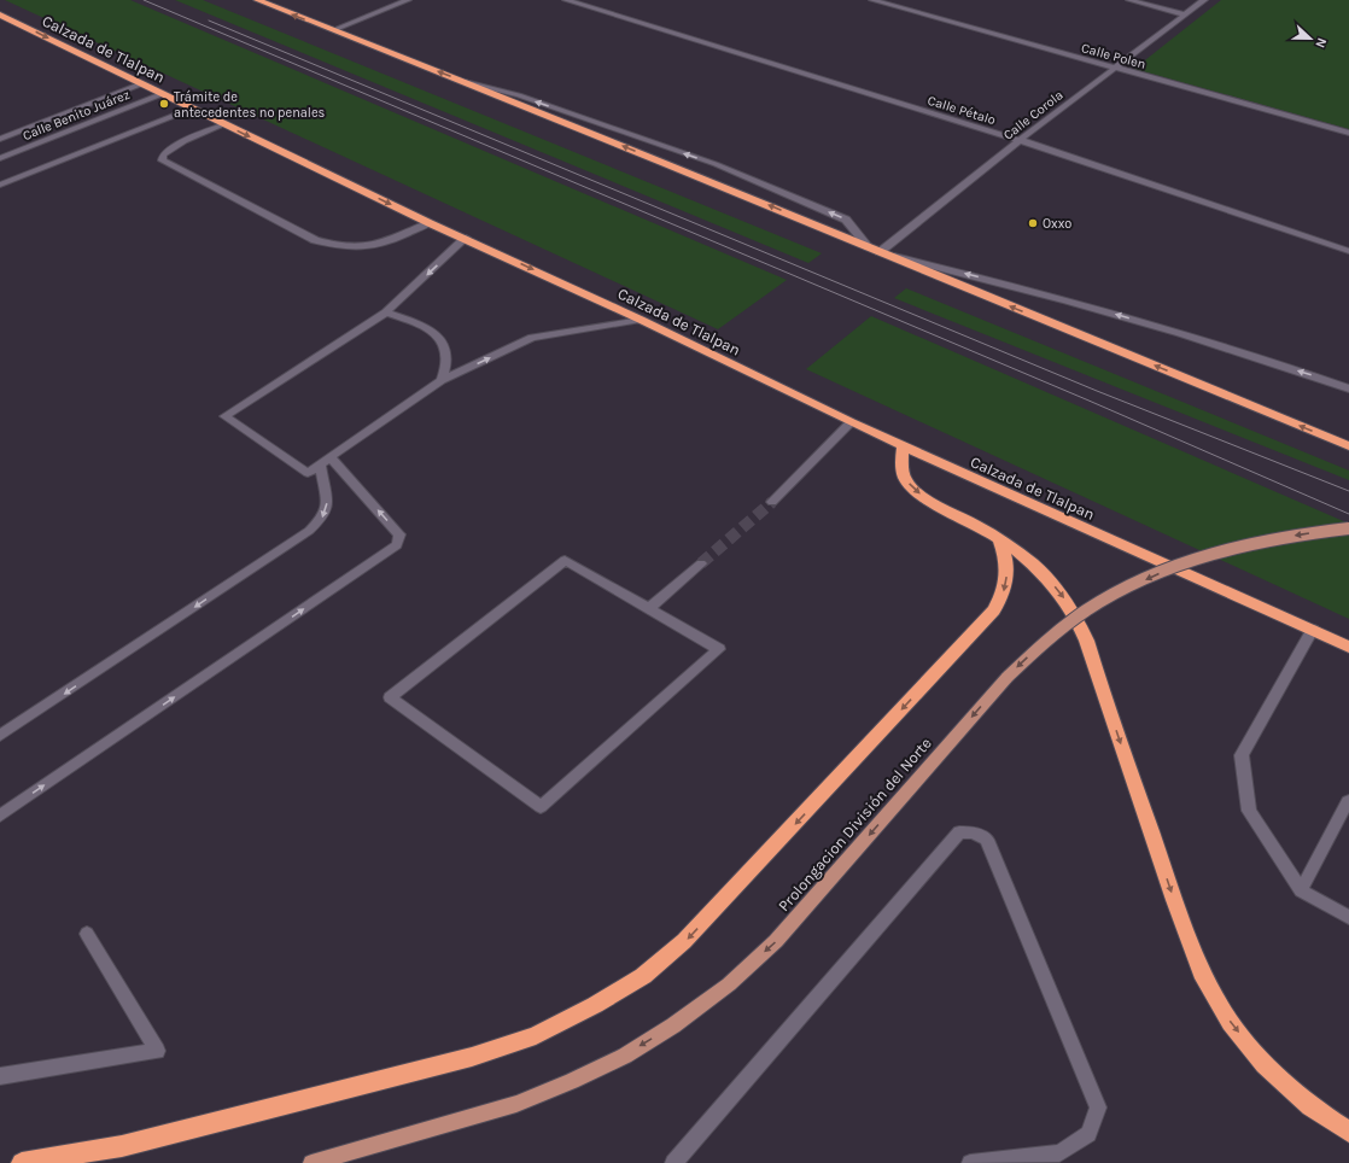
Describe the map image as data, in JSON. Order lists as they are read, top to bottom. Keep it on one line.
{"streets":{"highway":["Calzada de Tlalpan"],"main road":["Prolongacion División del Norte"],"street":["Calle Polen","Calle Pétalo","Calle Benito Juárez","Calle Corola"]},"crossings":[["Calzada de Tlalpan","Calle Benito Juárez"],["Calle Polen","Calle Corola"],["Calle Pétalo","Calle Corola"]],"one_way":["Calzada de Tlalpan","Prolongacion División del Norte"],"places":["Trámite de antecedentes no penales","Oxxo"],"north":"right"}
